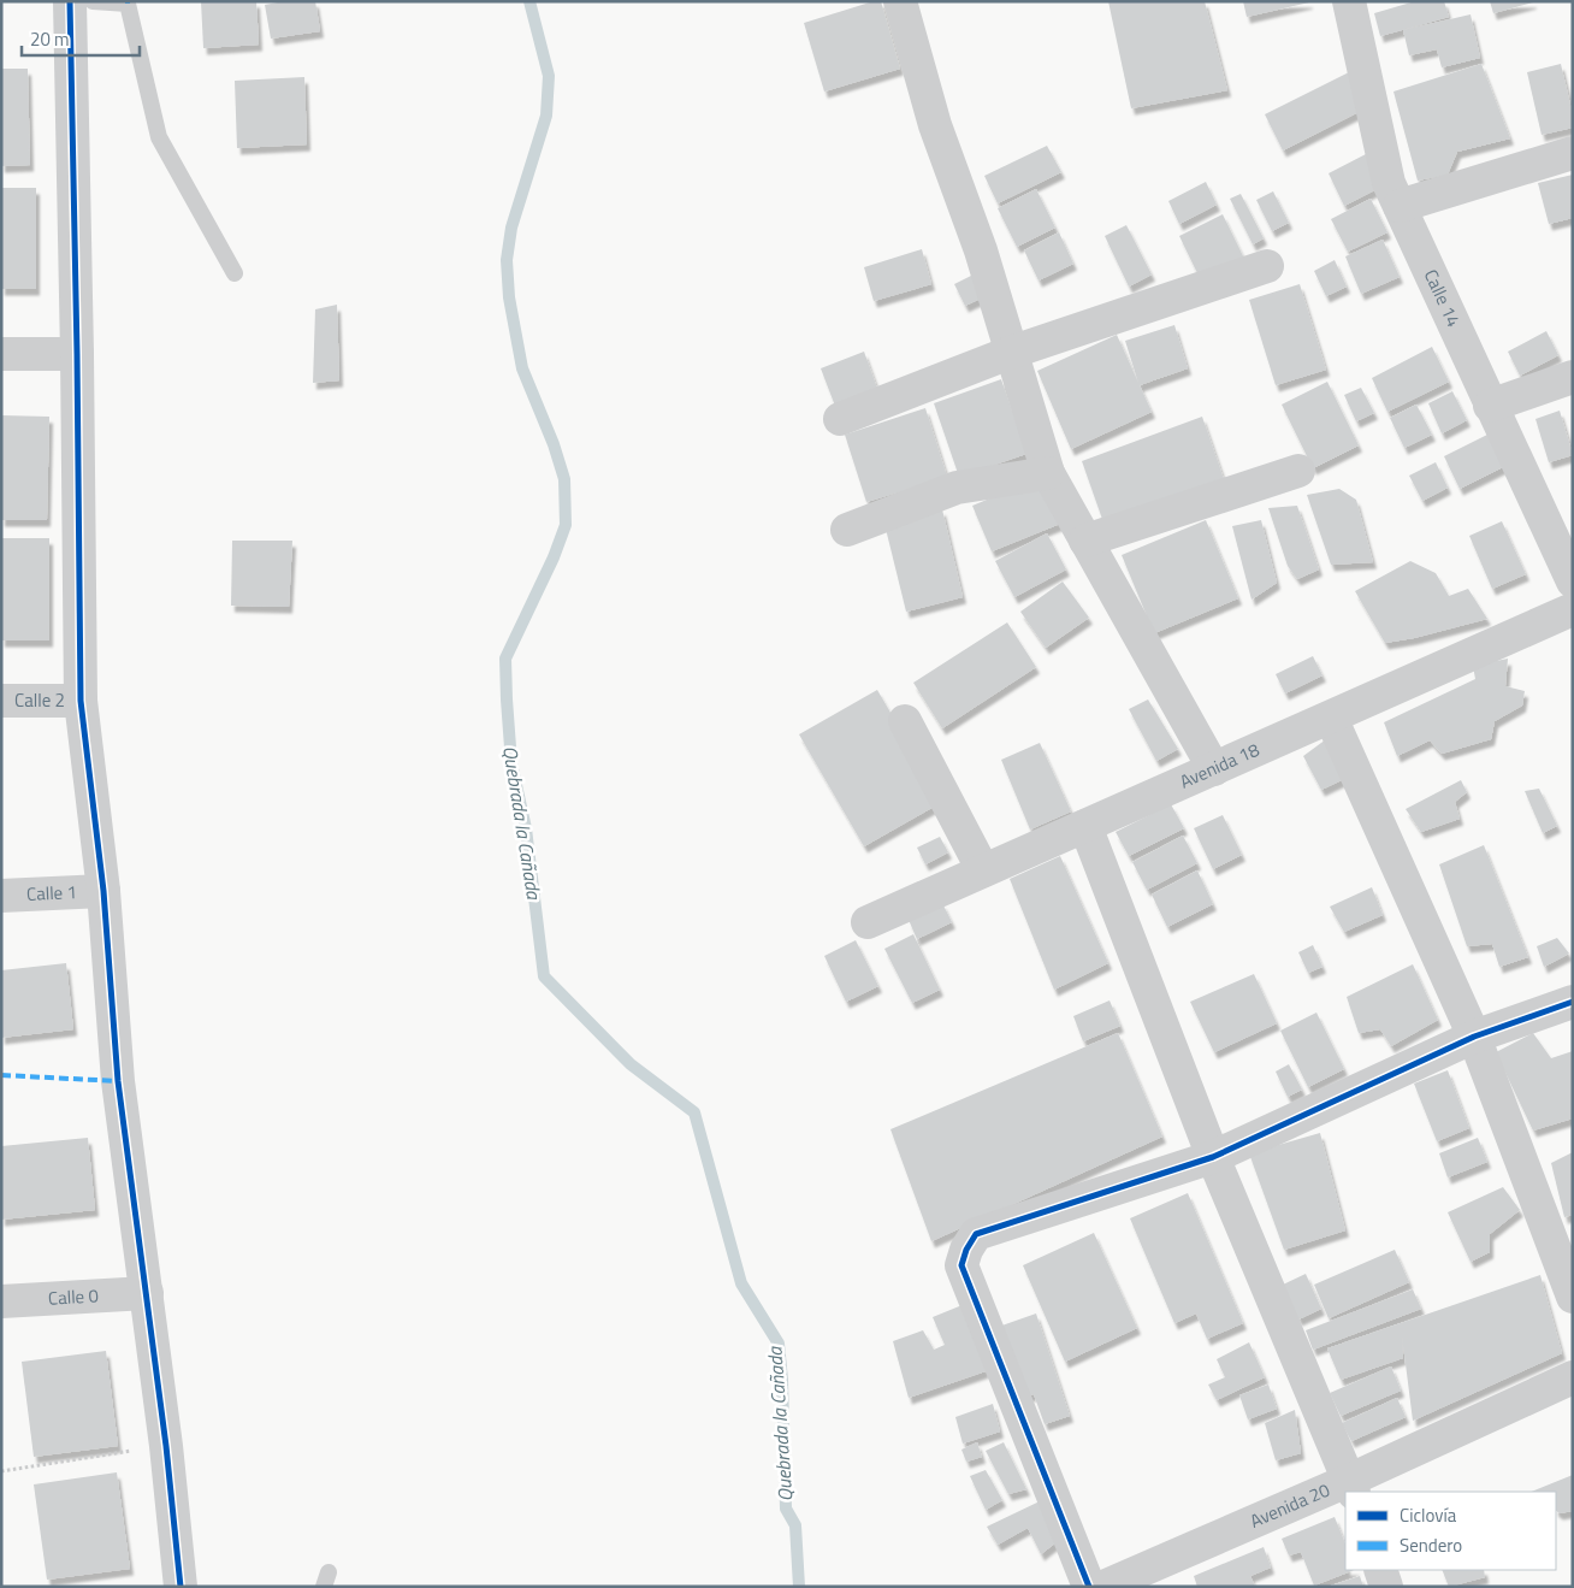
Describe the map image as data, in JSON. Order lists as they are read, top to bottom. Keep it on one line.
{"streets":{"street":["Calle 14","Calle 2","Avenida 18","Calle 1","Calle 0","Avenida 20"]},"water":["Quebrada la Cañada"],"legend":["Ciclovía","Sendero"],"scale_bar":"20 m"}
